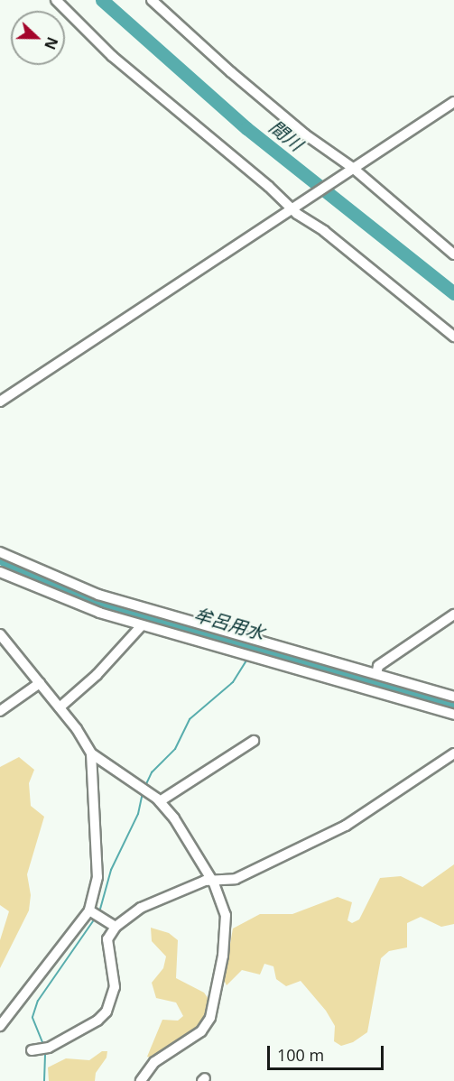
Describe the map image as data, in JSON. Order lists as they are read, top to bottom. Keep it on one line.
{"water":["間川","牟呂用水"],"scale_bar":"100 m","north":"right"}
